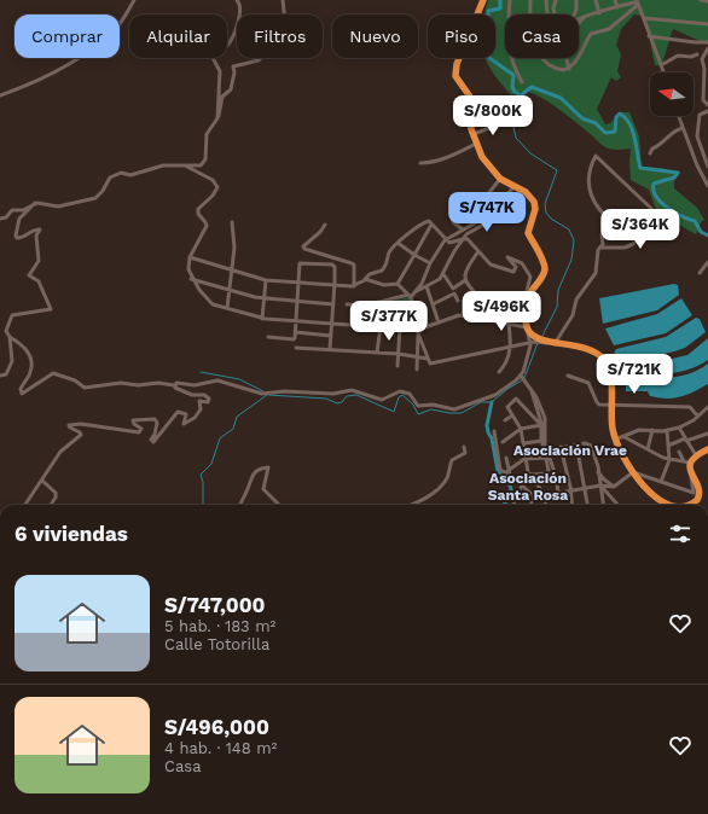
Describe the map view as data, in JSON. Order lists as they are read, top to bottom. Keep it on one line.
{"districts":["Asociación Vrae","Asociación Santa Rosa"],"north":"left","page":{"chip":["Comprar","Alquilar","Filtros","Nuevo","Piso","Casa"],"price":["S/800K","S/747K","S/364K","S/496K","S/377K","S/721K"],"heading":"6 viviendas","list":[{"name":"S/747,000","note":"5 hab. · 183 m² · Calle Totorilla"},{"name":"S/496,000","note":"4 hab. · 148 m² · Casa"}]}}
